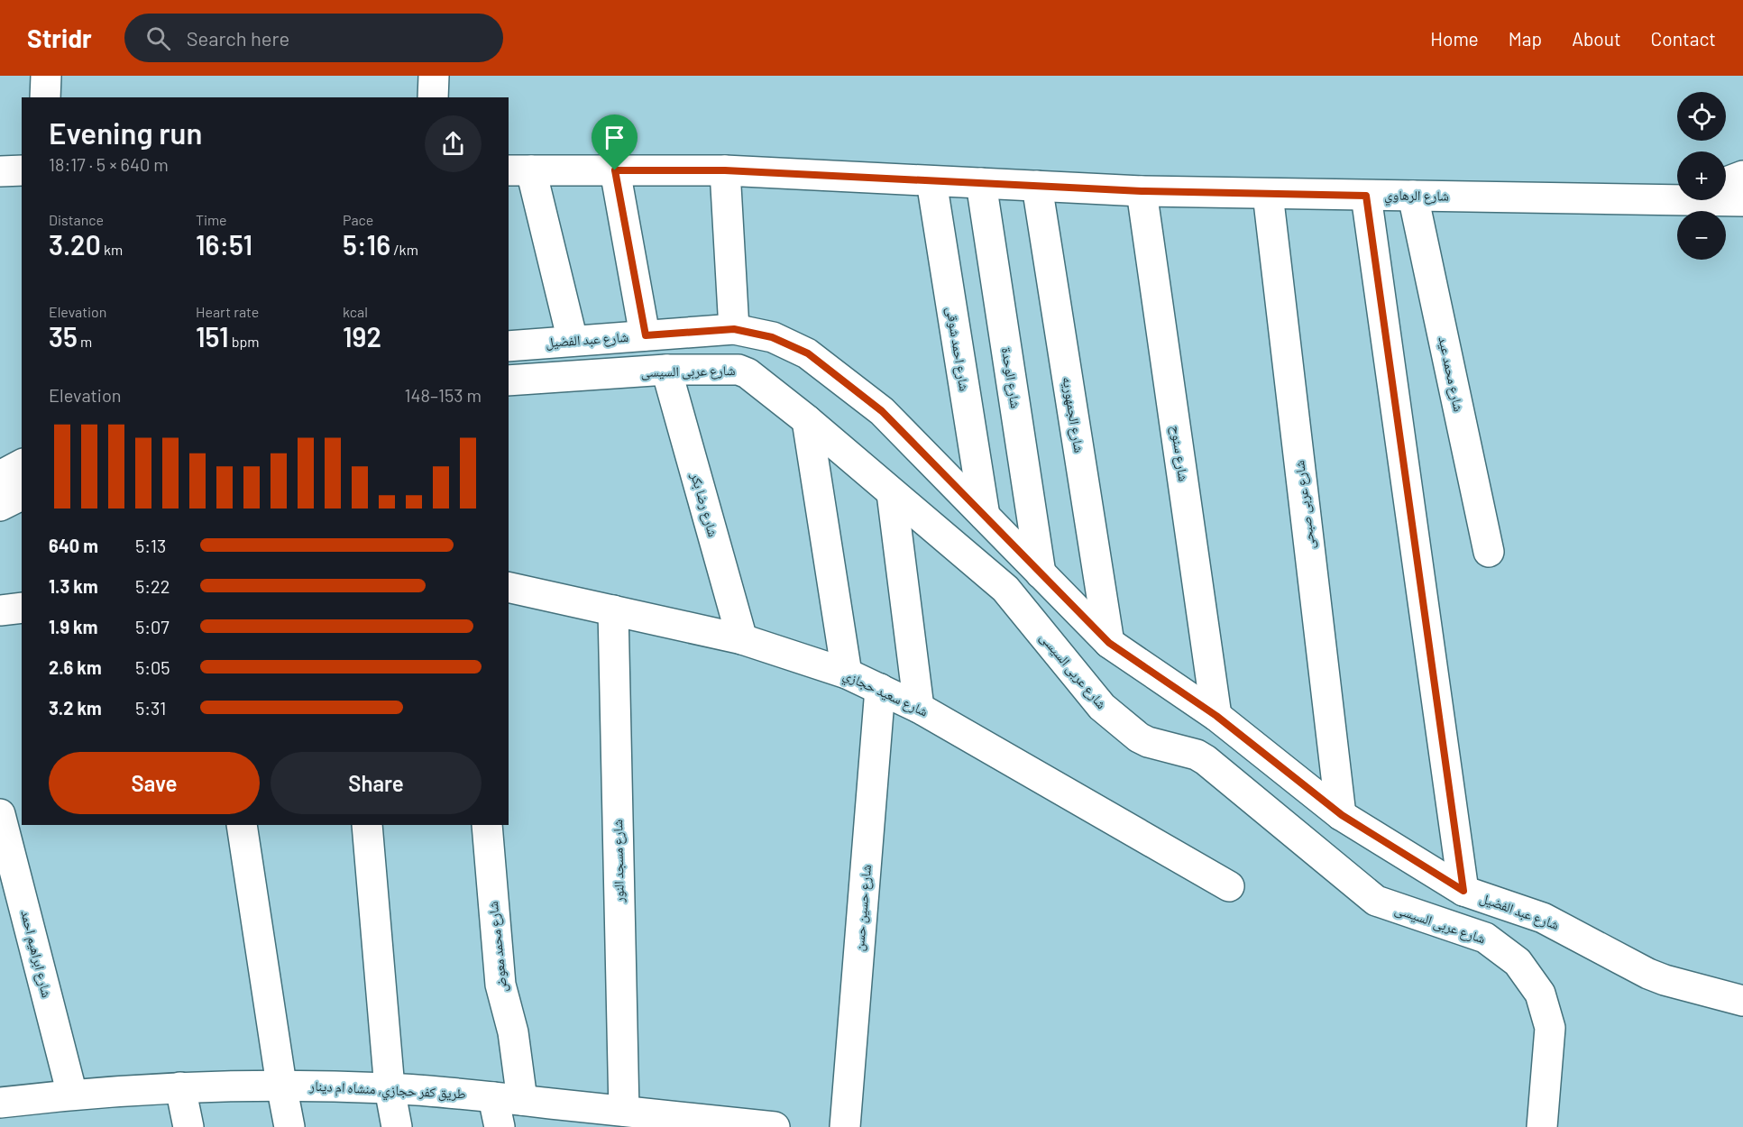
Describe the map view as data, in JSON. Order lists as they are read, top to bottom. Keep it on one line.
{"streets":{"street":["شارع الرهاوي","شارع عبد الفضيل","شارع احمد شوقى","شارع عربى السيسى","شارع محمد عيد","شارع الوحدة","شارع الجمهوريه","شارع سنوح","شارع رضا بكر","شارع عربى صبحى","شارع سعيد حجازي","شارع مسجد النور","شارع حسين حسن","شارع محمد معوض","شارع ابراهيم احمد","طريق كفر حجازي, منشاه ام دينار"]},"crossings":[["شارع الرهاوي","شارع احمد شوقى"],["شارع الرهاوي","شارع محمد عيد"],["شارع الرهاوي","شارع الوحدة"],["شارع الرهاوي","شارع الجمهوريه"],["شارع الرهاوي","شارع سنوح"],["شارع الرهاوي","شارع عربى صبحى"],["شارع عبد الفضيل","شارع احمد شوقى"],["شارع عبد الفضيل","شارع الوحدة"],["شارع عبد الفضيل","شارع الجمهوريه"],["شارع عبد الفضيل","شارع سنوح"],["شارع عبد الفضيل","شارع عربى صبحى"],["شارع عربى السيسى","شارع رضا بكر"],["شارع رضا بكر","شارع سعيد حجازي"],["شارع سعيد حجازي","شارع مسجد النور"],["شارع سعيد حجازي","شارع حسين حسن"],["شارع مسجد النور","طريق كفر حجازي, منشاه ام دينار"],["شارع محمد معوض","طريق كفر حجازي, منشاه ام دينار"],["شارع ابراهيم احمد","طريق كفر حجازي, منشاه ام دينار"]],"page":{"header":"Stridr","search":"Search here","nav":["Home","Map","About","Contact"],"map_buttons":["+","−"],"heading":["Evening run","18:17 · 5 × 640 m"],"stats":[["Distance","3.20 km"],["Time","16:51"],["Pace","5:16 /km"],["Elevation","35 m"],["Heart rate","151 bpm"],["kcal","192"]],"chart":["Elevation","148–153 m"],"list":[{"name":"640 m","note":"5:13"},{"name":"1.3 km","note":"5:22"},{"name":"1.9 km","note":"5:07"},{"name":"2.6 km","note":"5:05"},{"name":"3.2 km","note":"5:31"}],"buttons":["Save","Share"]}}
